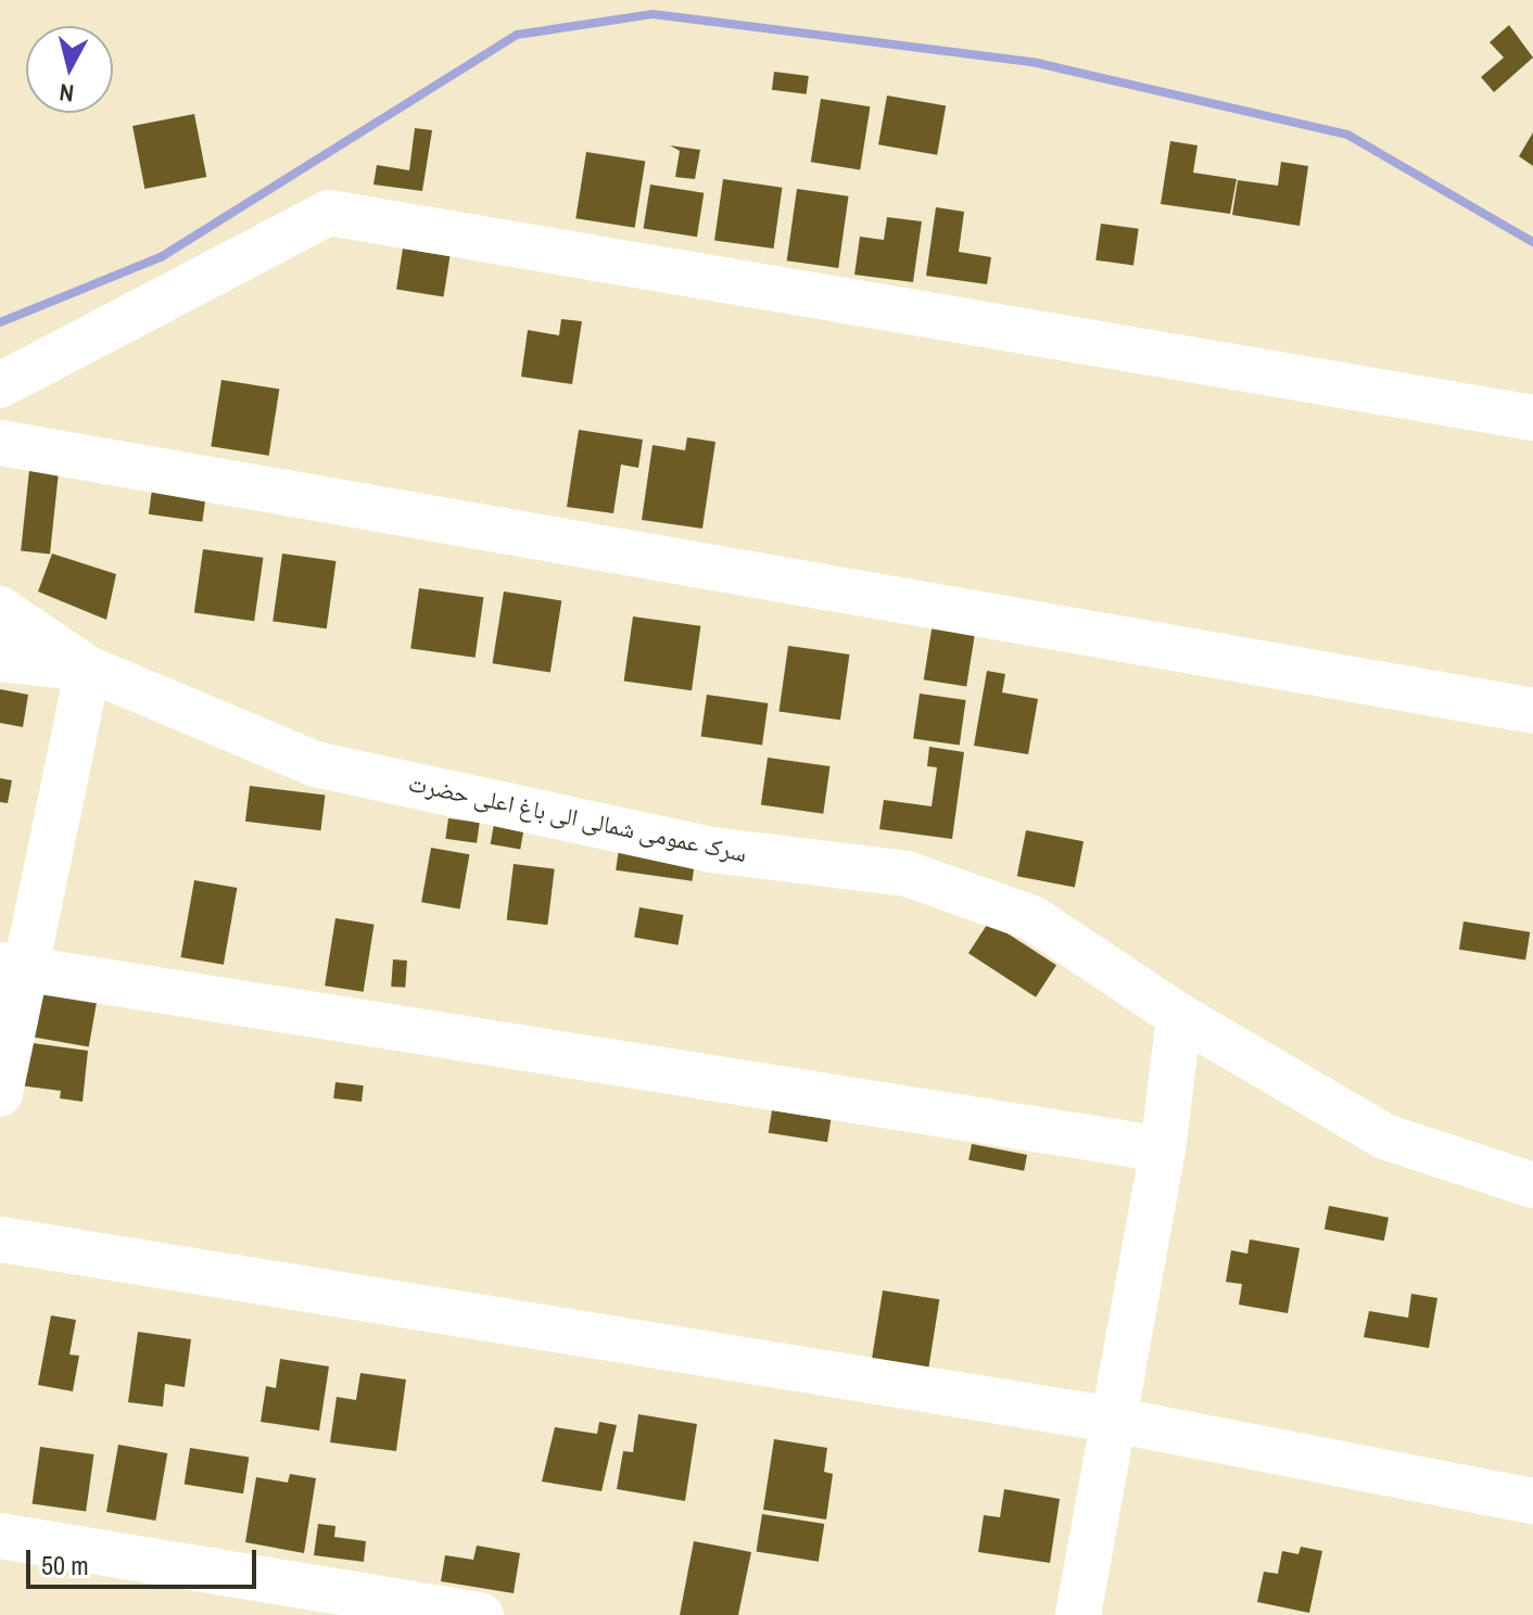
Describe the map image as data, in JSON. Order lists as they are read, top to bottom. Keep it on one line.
{"streets":{"street":["سرک عمومی شمالی الی باغ اعلی حضرت"]},"scale_bar":"50 m","north":"bottom"}
